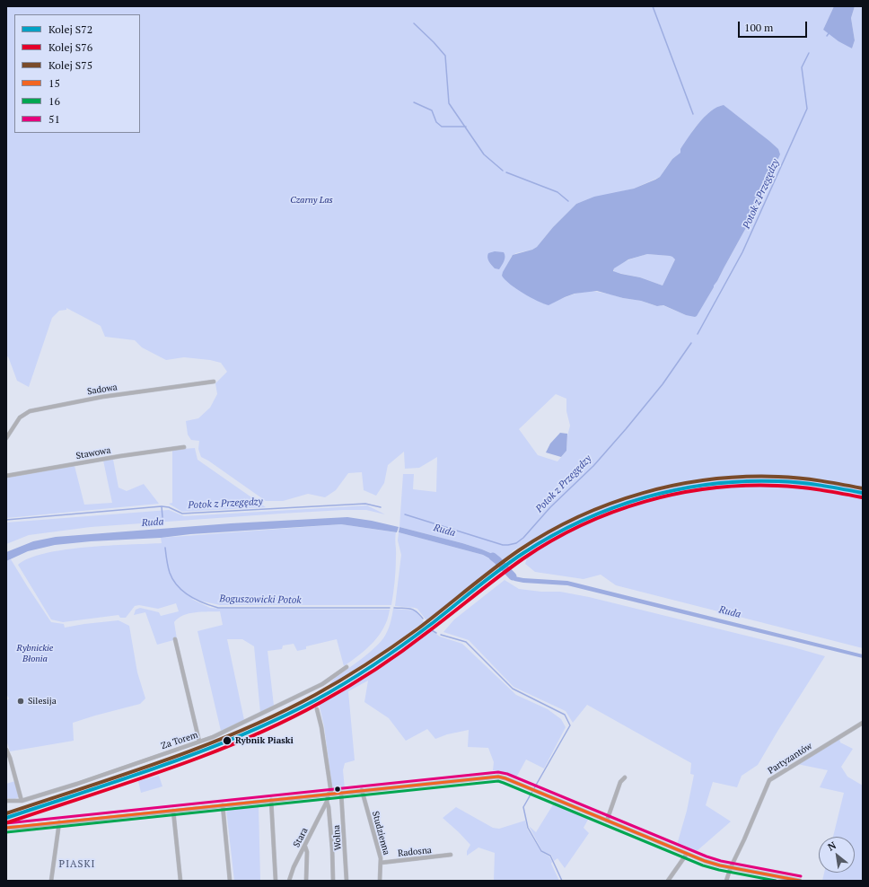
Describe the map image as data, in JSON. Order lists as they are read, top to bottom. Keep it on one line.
{"streets":{"street":["Sadowa","Stawowa","Za Torem","Partyzantów","Studzienna","Stara","Wolna","Radosna"]},"crossings":[["Studzienna","Radosna"]],"districts":["PIASKI"],"water":["Potok z Przegędzy","Ruda","Boguszowicki Potok"],"parks":["Czarny Las","Rybnickie Błonia"],"places":["Silesija","Rybnik Piaski"],"lines":["rail line S75","rail line S72","rail line S76","transit line 51","transit line 15","transit line 16"],"legend":["Kolej S72","Kolej S76","Kolej S75","15","16","51"],"scale_bar":"100 m","north":"top left"}
